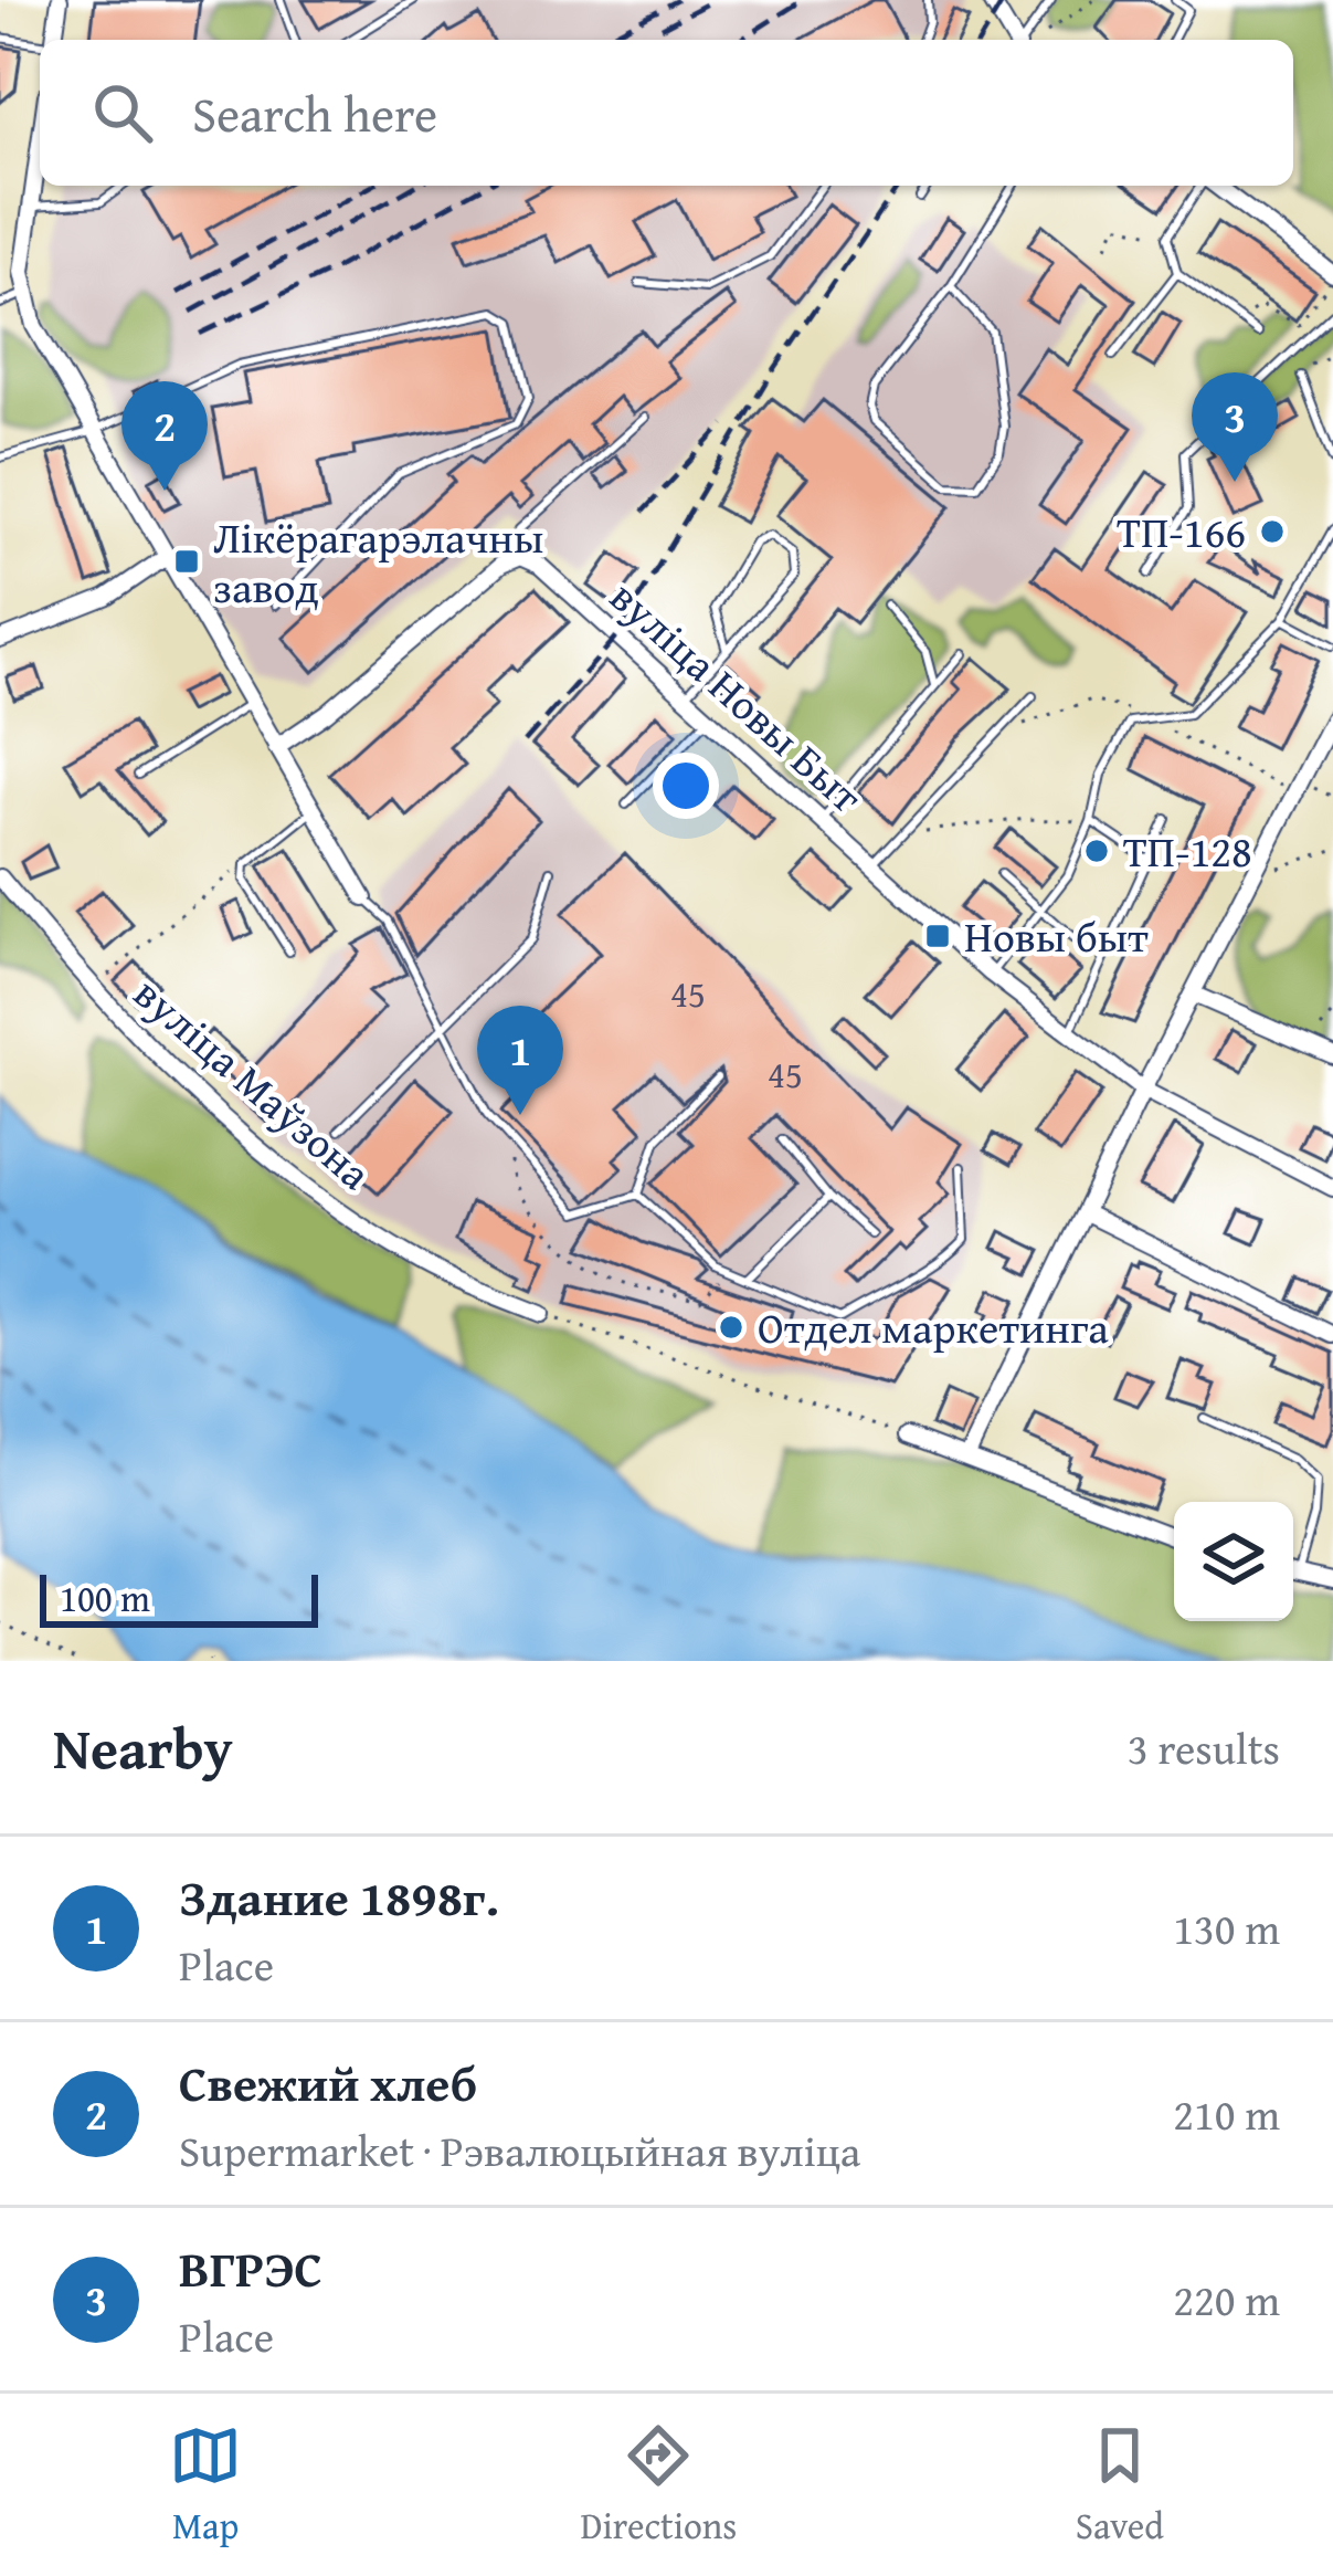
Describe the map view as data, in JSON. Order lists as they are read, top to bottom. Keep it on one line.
{"streets":{"street":["вуліца Новы Быт","вуліца Маўзона"]},"places":{"other":["ТП-166","ТП-128","Отдел маркетинга"],"transit":["Лікёрагарэлачны завод","Новы быт"]},"house_numbers":["45","45"],"scale_bar":"100 m","page":{"search":"Search here","pins":["3","2","1"],"scale":"100 m","heading":["Nearby","3 results"],"list":[{"mark":"1","name":"Здание 1898г.","note":"Place","value":"130 m"},{"mark":"2","name":"Свежий хлеб","note":"Supermarket · Рэвалюцыйная вуліца","value":"210 m"},{"mark":"3","name":"ВГРЭС","note":"Place","value":"220 m"}],"nav":["Map","Directions","Saved"]}}
